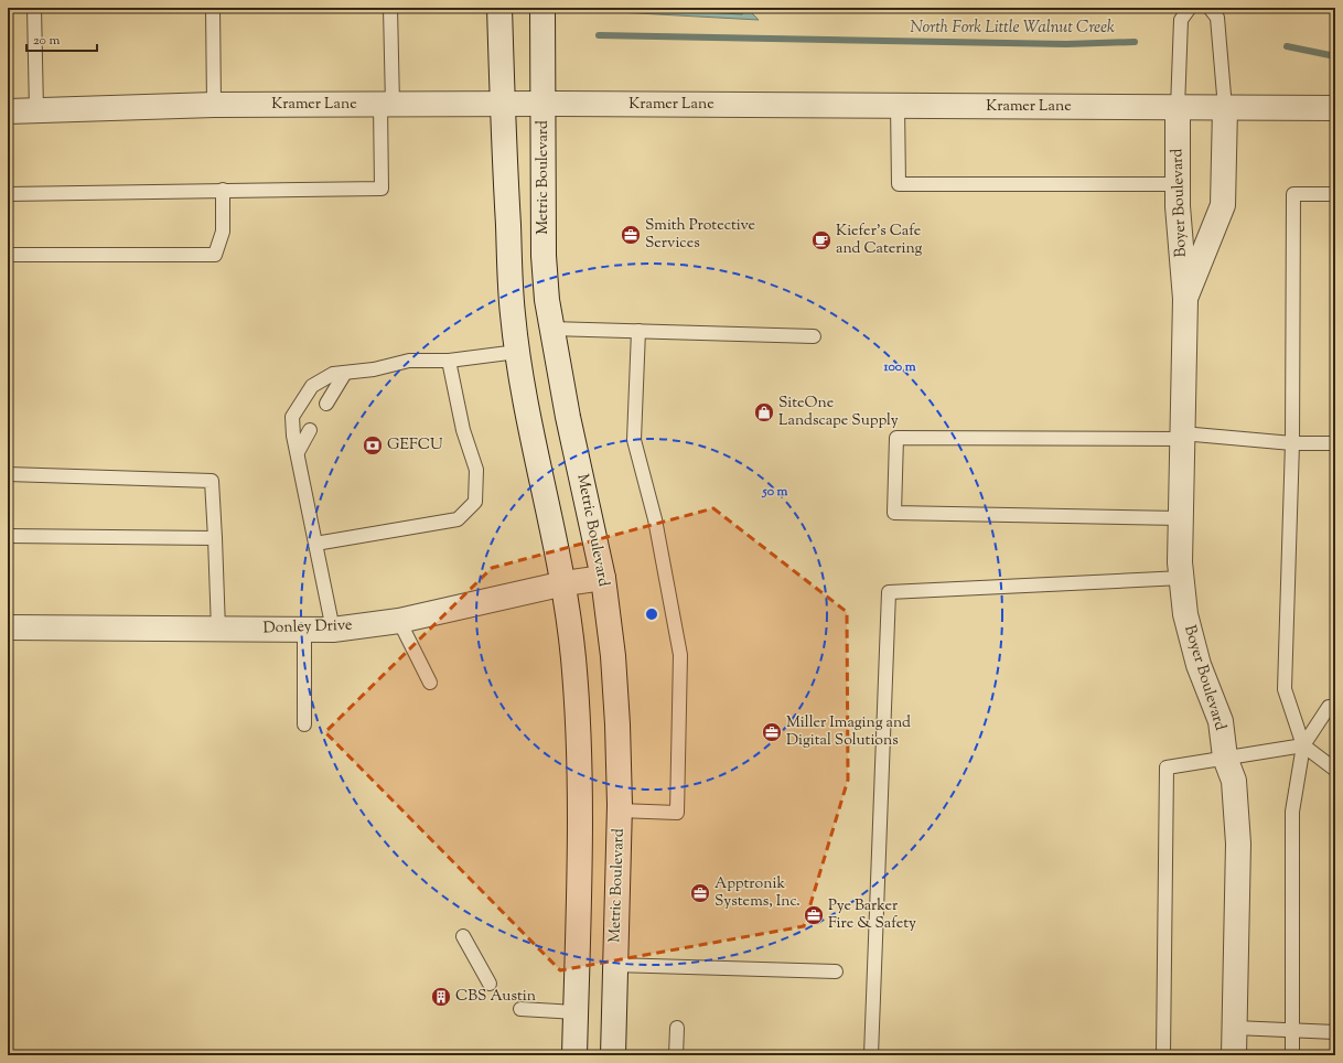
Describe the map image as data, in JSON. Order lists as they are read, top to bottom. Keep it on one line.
{"streets":{"street":["Kramer Lane","Metric Boulevard","Boyer Boulevard","Donley Drive"]},"crossings":[["Kramer Lane","Metric Boulevard"],["Kramer Lane","Boyer Boulevard"],["Metric Boulevard","Donley Drive"]],"water":["North Fork Little Walnut Creek"],"places":{"office":["Smith Protective Services","Miller Imaging and Digital Solutions","Apptronik Systems, Inc.","Pye Barker Fire & Safety"],"cafe":["Kiefer's Cafe and Catering"],"shop":["SiteOne Landscape Supply"],"bank":["GEFCU"],"building":["CBS Austin"]},"scale_bar":"20 m","rings":["100 m","50 m"]}
